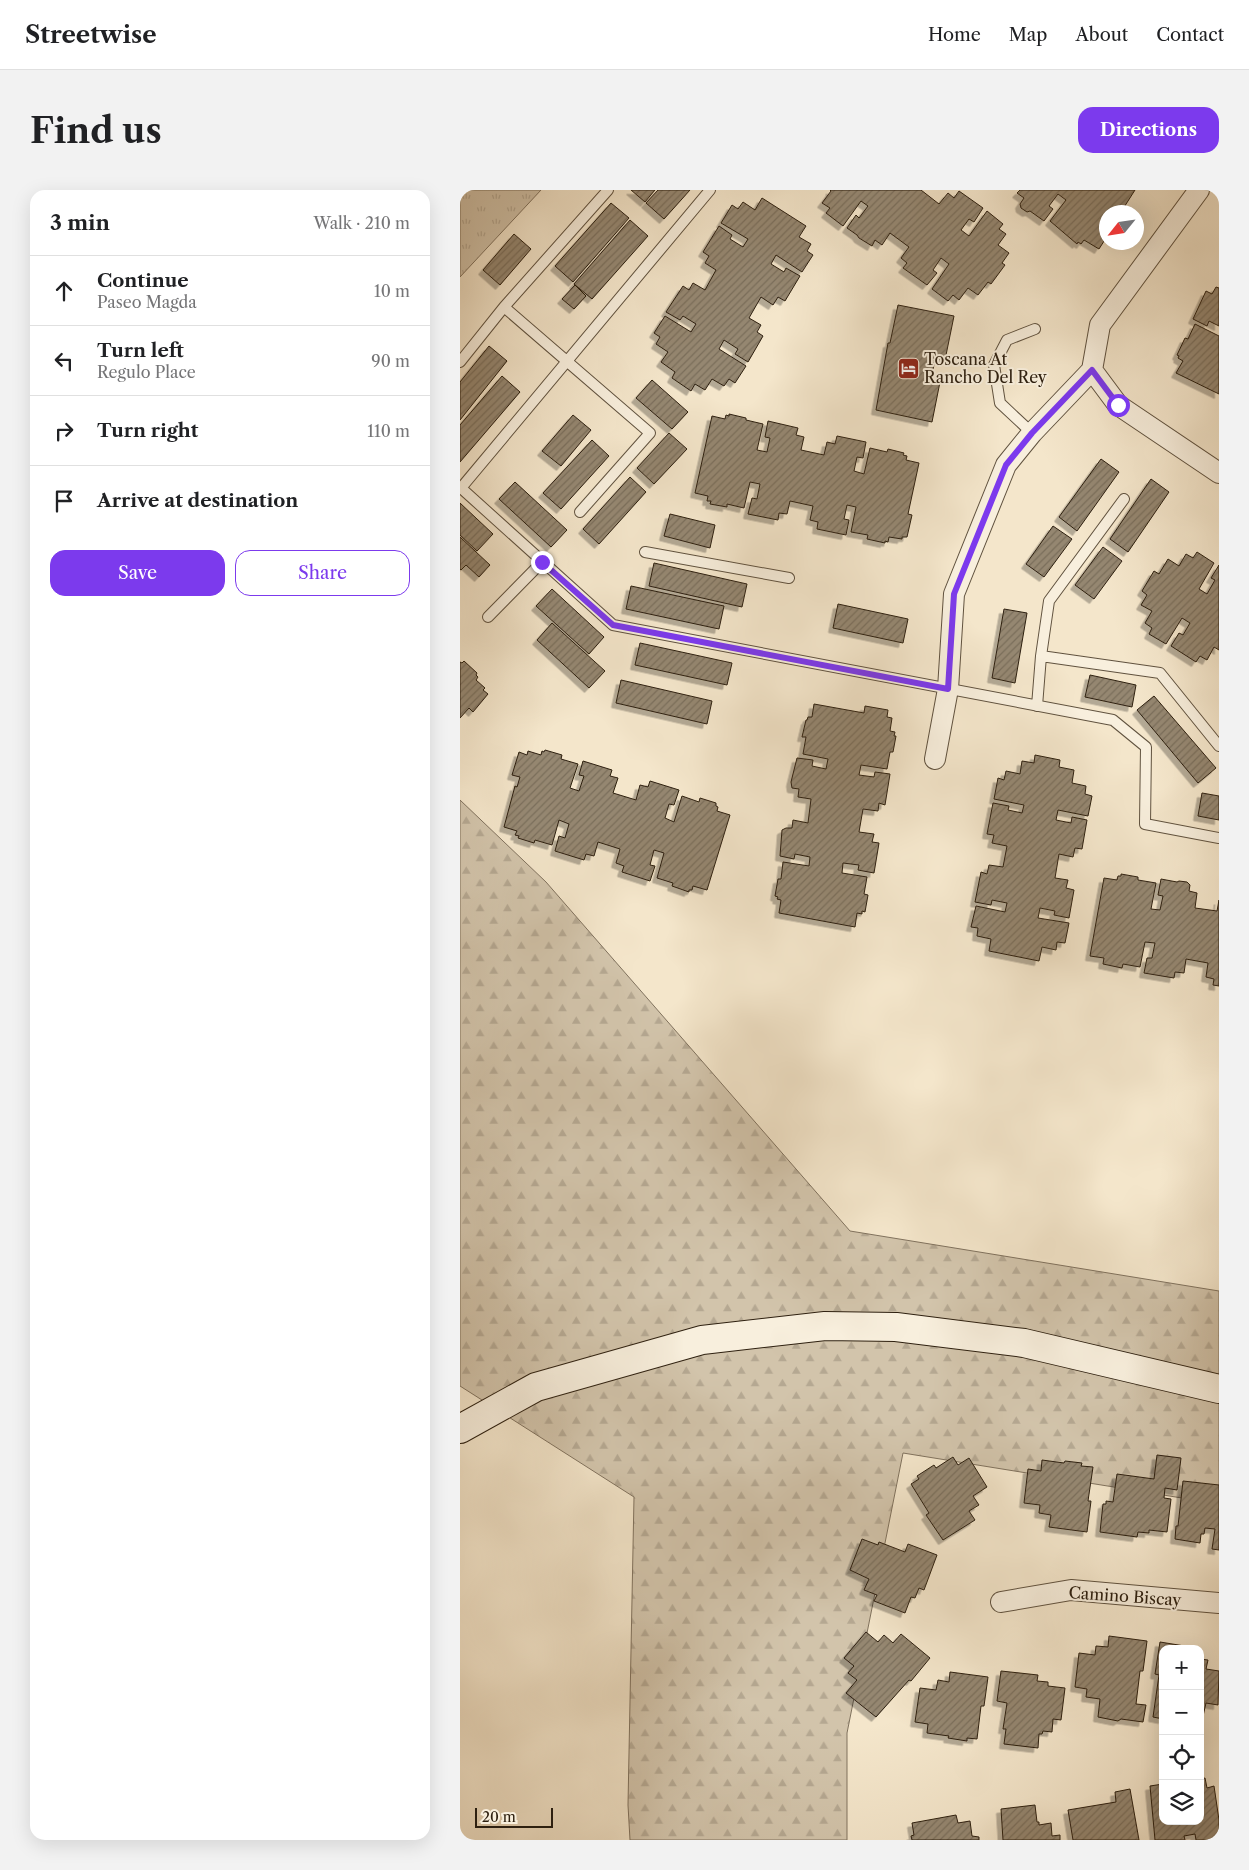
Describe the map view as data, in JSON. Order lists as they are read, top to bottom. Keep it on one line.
{"streets":{"street":["Camino Biscay"]},"places":{"hotel":["Toscana At Rancho Del Rey"]},"scale_bar":"20 m","north":"bottom left","page":{"header":"Streetwise","nav":["Home","Map","About","Contact"],"buttons":["Directions",["Save","Share"]],"title":"Find us","heading":["3 min","Walk · 210 m"],"list":[["Continue","Paseo Magda","10 m"],["Turn left","Regulo Place","90 m"],["Turn right","110 m"],"Arrive at destination"],"map_buttons":["+","−"],"scale":"20 m"}}
